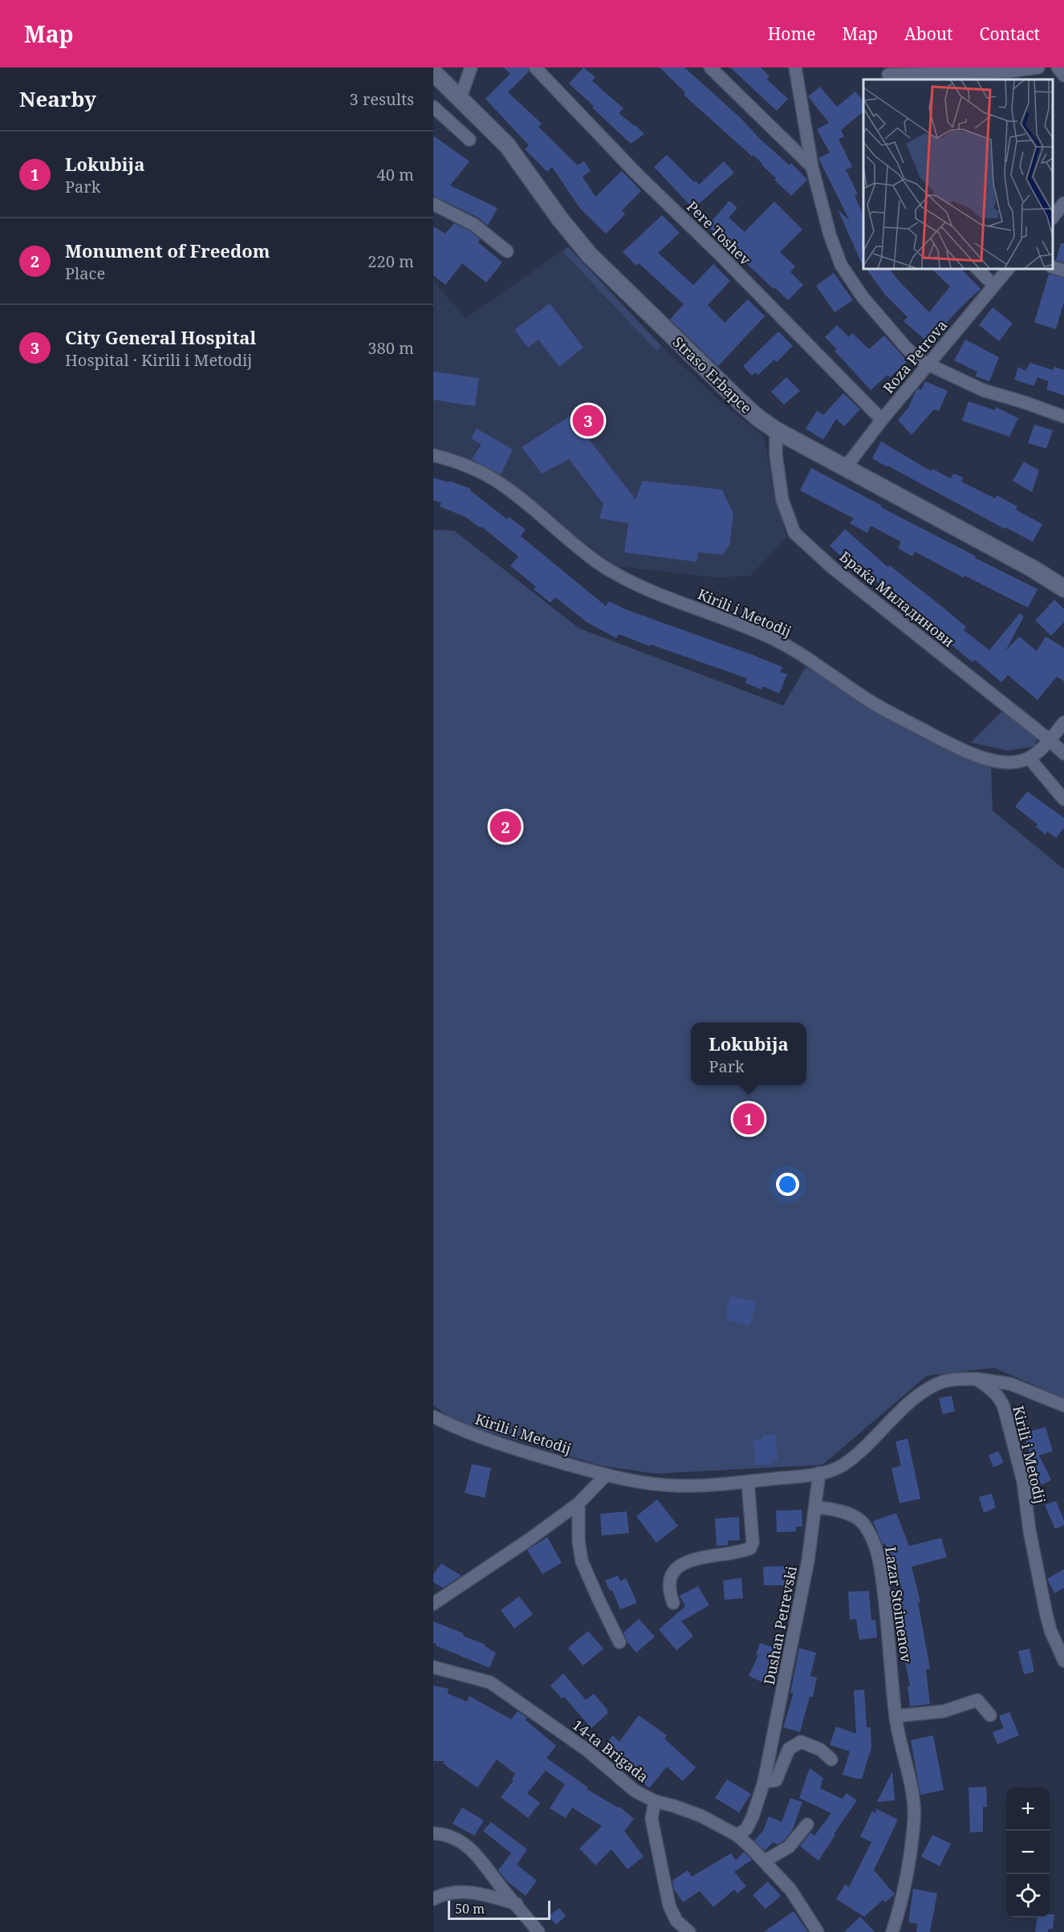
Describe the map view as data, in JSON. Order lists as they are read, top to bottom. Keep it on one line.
{"streets":{"main road":["Straso Erbapce"],"street":["Pere Toshev","Roza Petrova","Браќа Миладинови","Kirili i Metodij","Lazar Stoimenov","Dushan Petrevski","14-ta Brigada"]},"crossings":[["Pere Toshev","Roza Petrova"],["Roza Petrova","Straso Erbapce"],["Straso Erbapce","Браќа Миладинови"],["Kirili i Metodij","Dushan Petrevski"],["Lazar Stoimenov","Dushan Petrevski"],["Dushan Petrevski","14-ta Brigada"]],"scale_bar":"50 m","page":{"header":"Map","nav":["Home","Map","About","Contact"],"heading":["Nearby","3 results"],"list":[{"mark":"1","name":"Lokubija","note":"Park","value":"40 m"},{"mark":"2","name":"Monument of Freedom","note":"Place","value":"220 m"},{"mark":"3","name":"City General Hospital","note":"Hospital · Kirili i Metodij","value":"380 m"}],"pins":["3","2","1"],"popup":["Lokubija","Park"],"map_buttons":["+","−"],"scale":"50 m"}}
